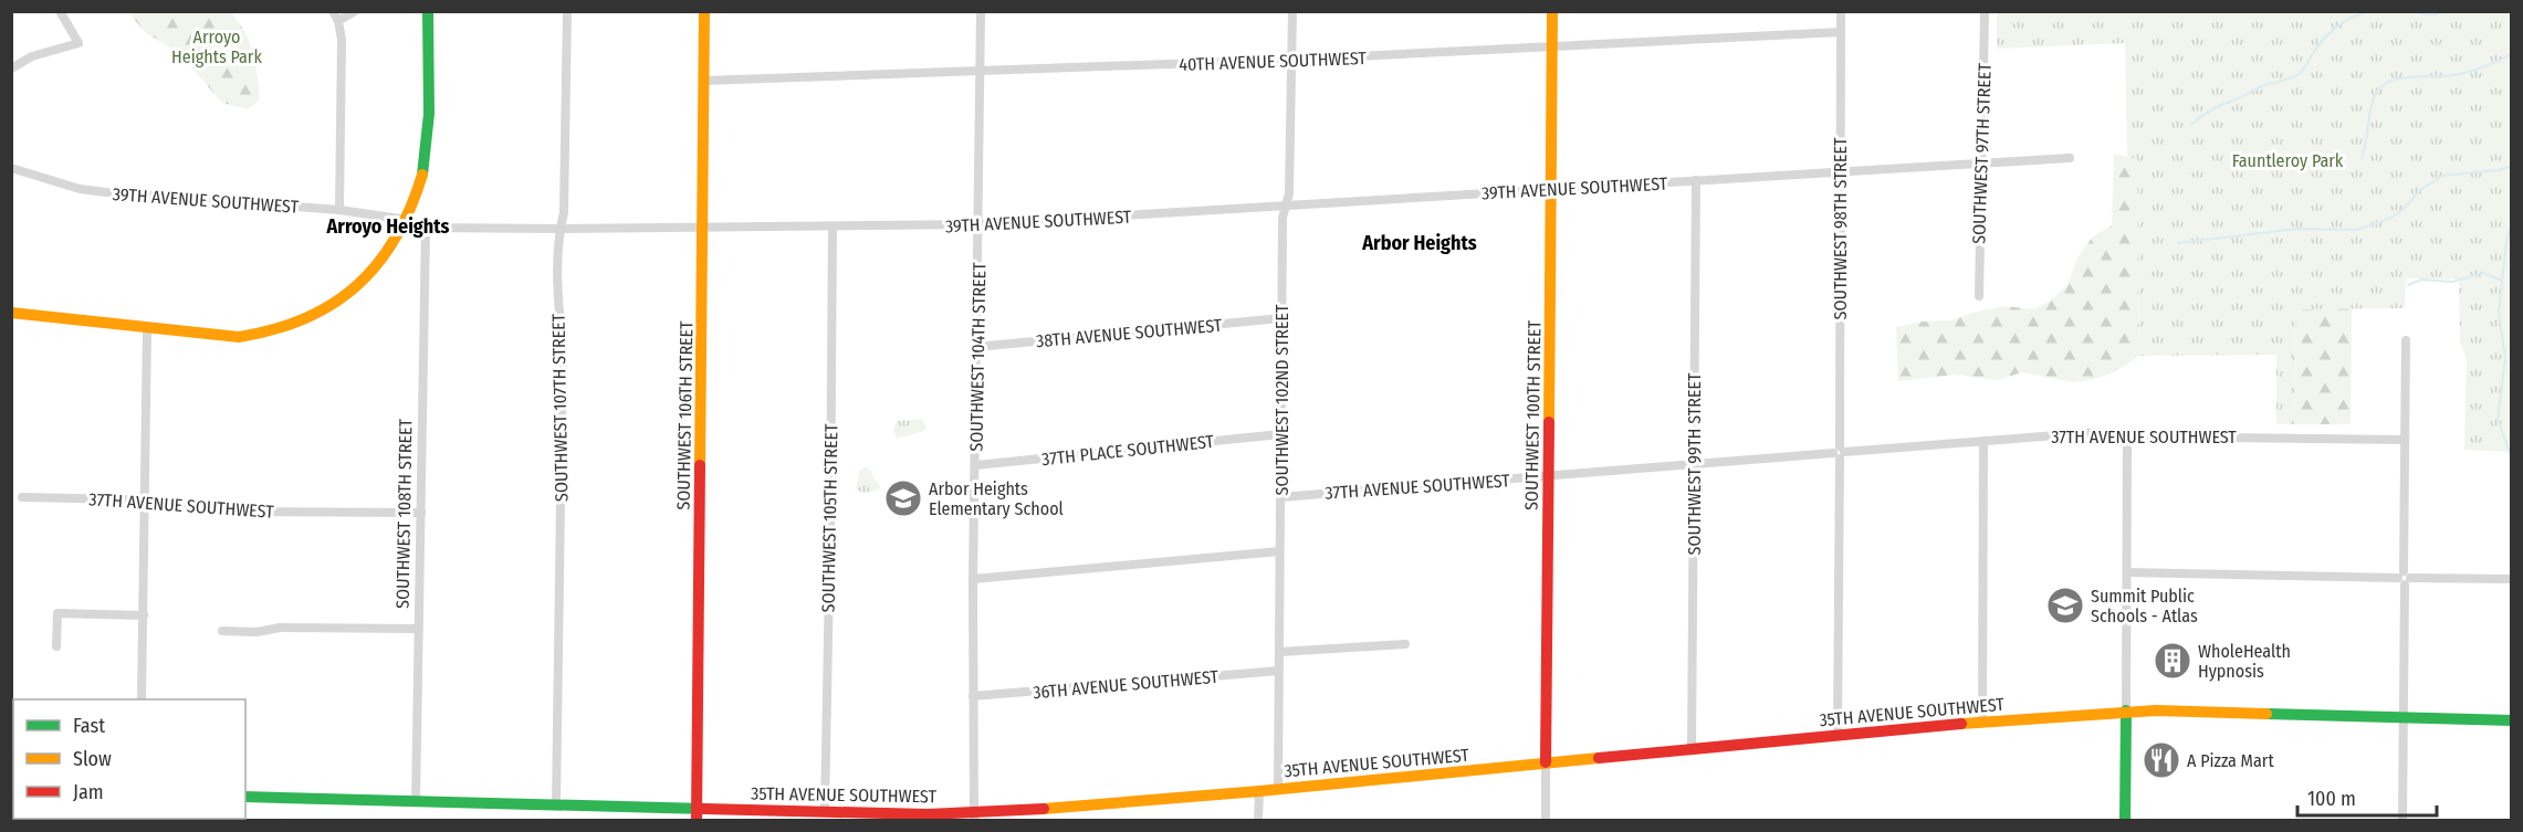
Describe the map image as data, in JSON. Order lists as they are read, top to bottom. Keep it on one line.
{"streets":{"street":["40TH AVENUE SOUTHWEST","SOUTHWEST 97TH STREET","39TH AVENUE SOUTHWEST","SOUTHWEST 98TH STREET","38TH AVENUE SOUTHWEST","SOUTHWEST 104TH STREET","SOUTHWEST 102ND STREET","SOUTHWEST 107TH STREET","SOUTHWEST 106TH STREET","SOUTHWEST 100TH STREET","37TH AVENUE SOUTHWEST","37TH PLACE SOUTHWEST","SOUTHWEST 99TH STREET","SOUTHWEST 108TH STREET","SOUTHWEST 105TH STREET","36TH AVENUE SOUTHWEST","35TH AVENUE SOUTHWEST"]},"crossings":[["40TH AVENUE SOUTHWEST","SOUTHWEST 98TH STREET"],["40TH AVENUE SOUTHWEST","SOUTHWEST 104TH STREET"],["40TH AVENUE SOUTHWEST","SOUTHWEST 102ND STREET"],["40TH AVENUE SOUTHWEST","SOUTHWEST 106TH STREET"],["40TH AVENUE SOUTHWEST","SOUTHWEST 100TH STREET"],["SOUTHWEST 97TH STREET","39TH AVENUE SOUTHWEST"],["39TH AVENUE SOUTHWEST","SOUTHWEST 98TH STREET"],["39TH AVENUE SOUTHWEST","SOUTHWEST 104TH STREET"],["39TH AVENUE SOUTHWEST","SOUTHWEST 102ND STREET"],["39TH AVENUE SOUTHWEST","SOUTHWEST 107TH STREET"],["39TH AVENUE SOUTHWEST","SOUTHWEST 106TH STREET"],["39TH AVENUE SOUTHWEST","SOUTHWEST 100TH STREET"],["39TH AVENUE SOUTHWEST","SOUTHWEST 99TH STREET"],["39TH AVENUE SOUTHWEST","SOUTHWEST 108TH STREET"],["39TH AVENUE SOUTHWEST","SOUTHWEST 105TH STREET"],["SOUTHWEST 98TH STREET","37TH AVENUE SOUTHWEST"],["SOUTHWEST 98TH STREET","35TH AVENUE SOUTHWEST"],["38TH AVENUE SOUTHWEST","SOUTHWEST 104TH STREET"],["38TH AVENUE SOUTHWEST","SOUTHWEST 102ND STREET"],["SOUTHWEST 104TH STREET","37TH PLACE SOUTHWEST"],["SOUTHWEST 104TH STREET","36TH AVENUE SOUTHWEST"],["SOUTHWEST 104TH STREET","35TH AVENUE SOUTHWEST"],["SOUTHWEST 102ND STREET","37TH AVENUE SOUTHWEST"],["SOUTHWEST 102ND STREET","37TH PLACE SOUTHWEST"],["SOUTHWEST 102ND STREET","36TH AVENUE SOUTHWEST"],["SOUTHWEST 102ND STREET","35TH AVENUE SOUTHWEST"],["SOUTHWEST 107TH STREET","35TH AVENUE SOUTHWEST"],["SOUTHWEST 106TH STREET","35TH AVENUE SOUTHWEST"],["SOUTHWEST 100TH STREET","37TH AVENUE SOUTHWEST"],["SOUTHWEST 100TH STREET","35TH AVENUE SOUTHWEST"],["37TH AVENUE SOUTHWEST","SOUTHWEST 99TH STREET"],["37TH AVENUE SOUTHWEST","SOUTHWEST 108TH STREET"],["SOUTHWEST 99TH STREET","35TH AVENUE SOUTHWEST"],["SOUTHWEST 108TH STREET","35TH AVENUE SOUTHWEST"],["SOUTHWEST 105TH STREET","35TH AVENUE SOUTHWEST"]],"districts":["Arroyo Heights","Arbor Heights"],"parks":["Arroyo Heights Park","Fauntleroy Park"],"places":{"school or university":["Arbor Heights Elementary School","Summit Public Schools - Atlas"],"building":["WholeHealth Hypnosis"],"restaurant":["A Pizza Mart"]},"legend":["Fast","Slow","Jam"],"scale_bar":"100 m"}
